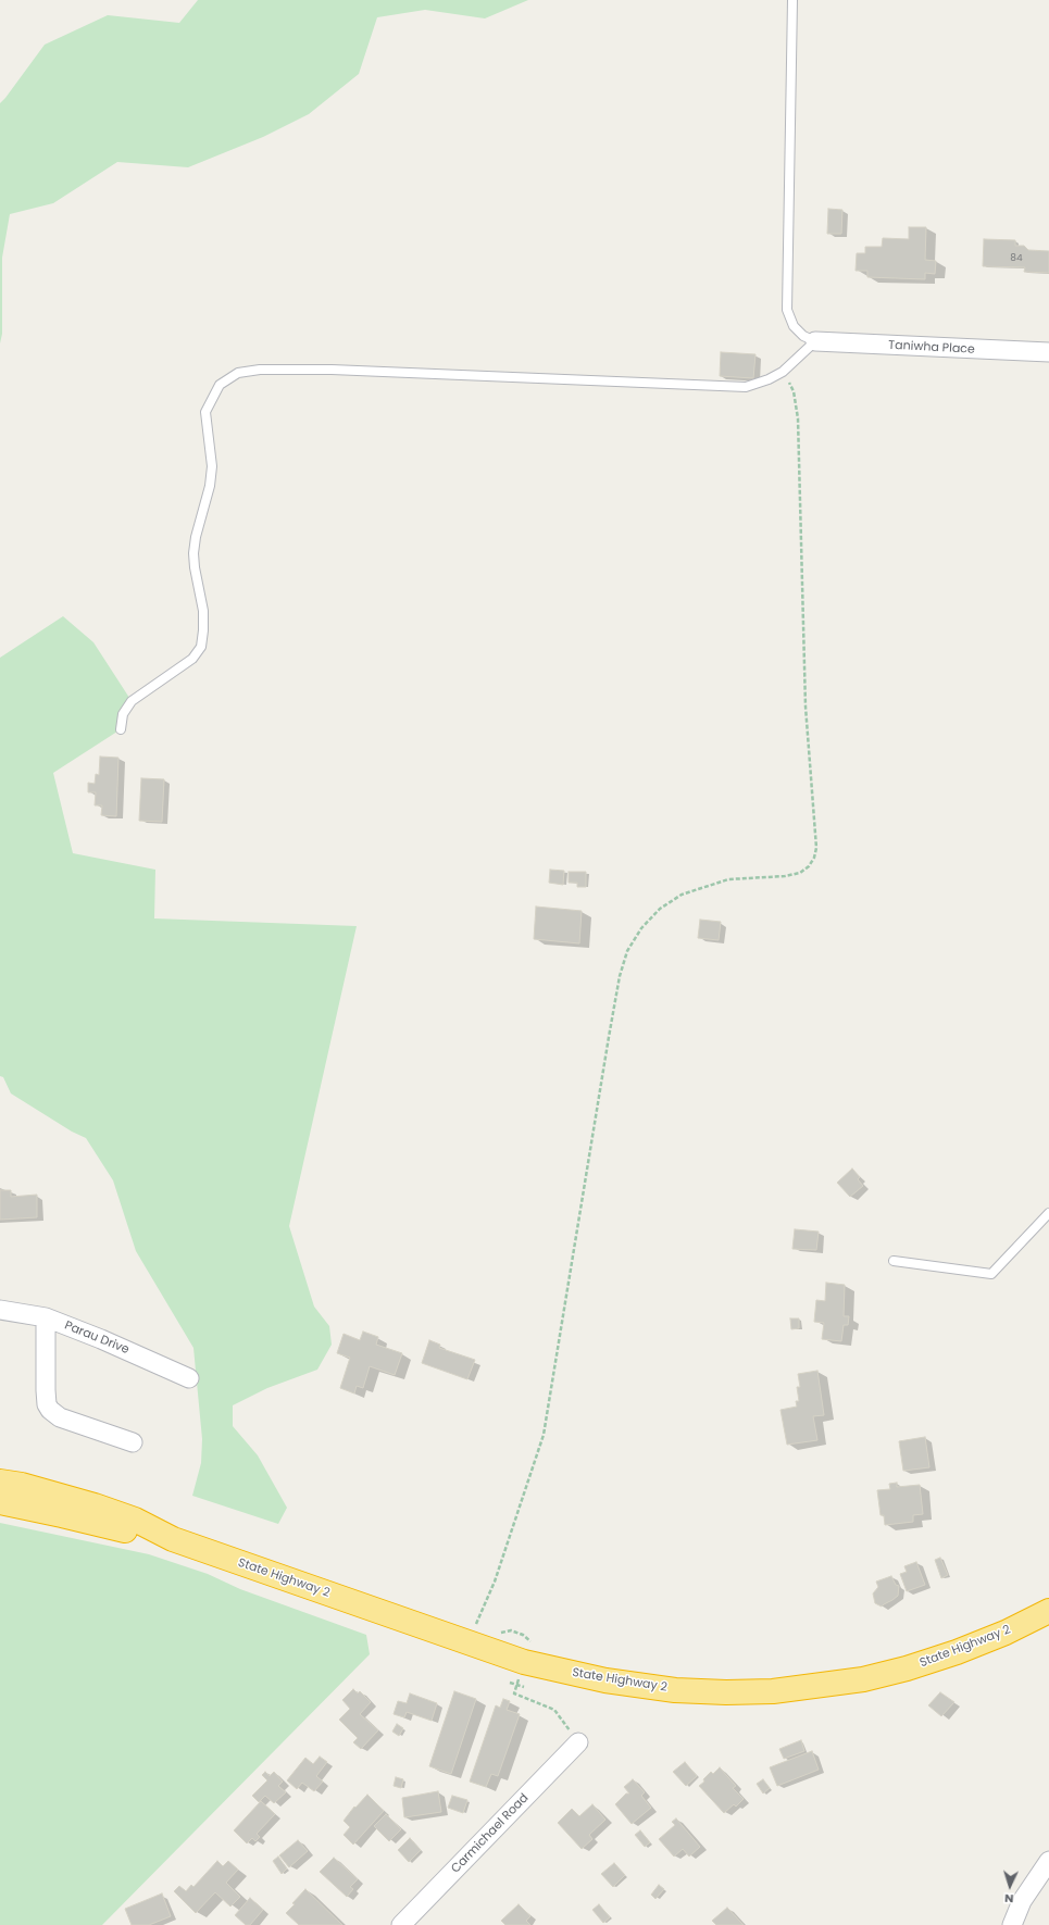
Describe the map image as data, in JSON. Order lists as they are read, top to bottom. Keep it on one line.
{"streets":{"highway":["State Highway 2"],"street":["Taniwha Place","Parau Drive","Carmichael Road"]},"house_numbers":["84"],"north":"bottom"}
